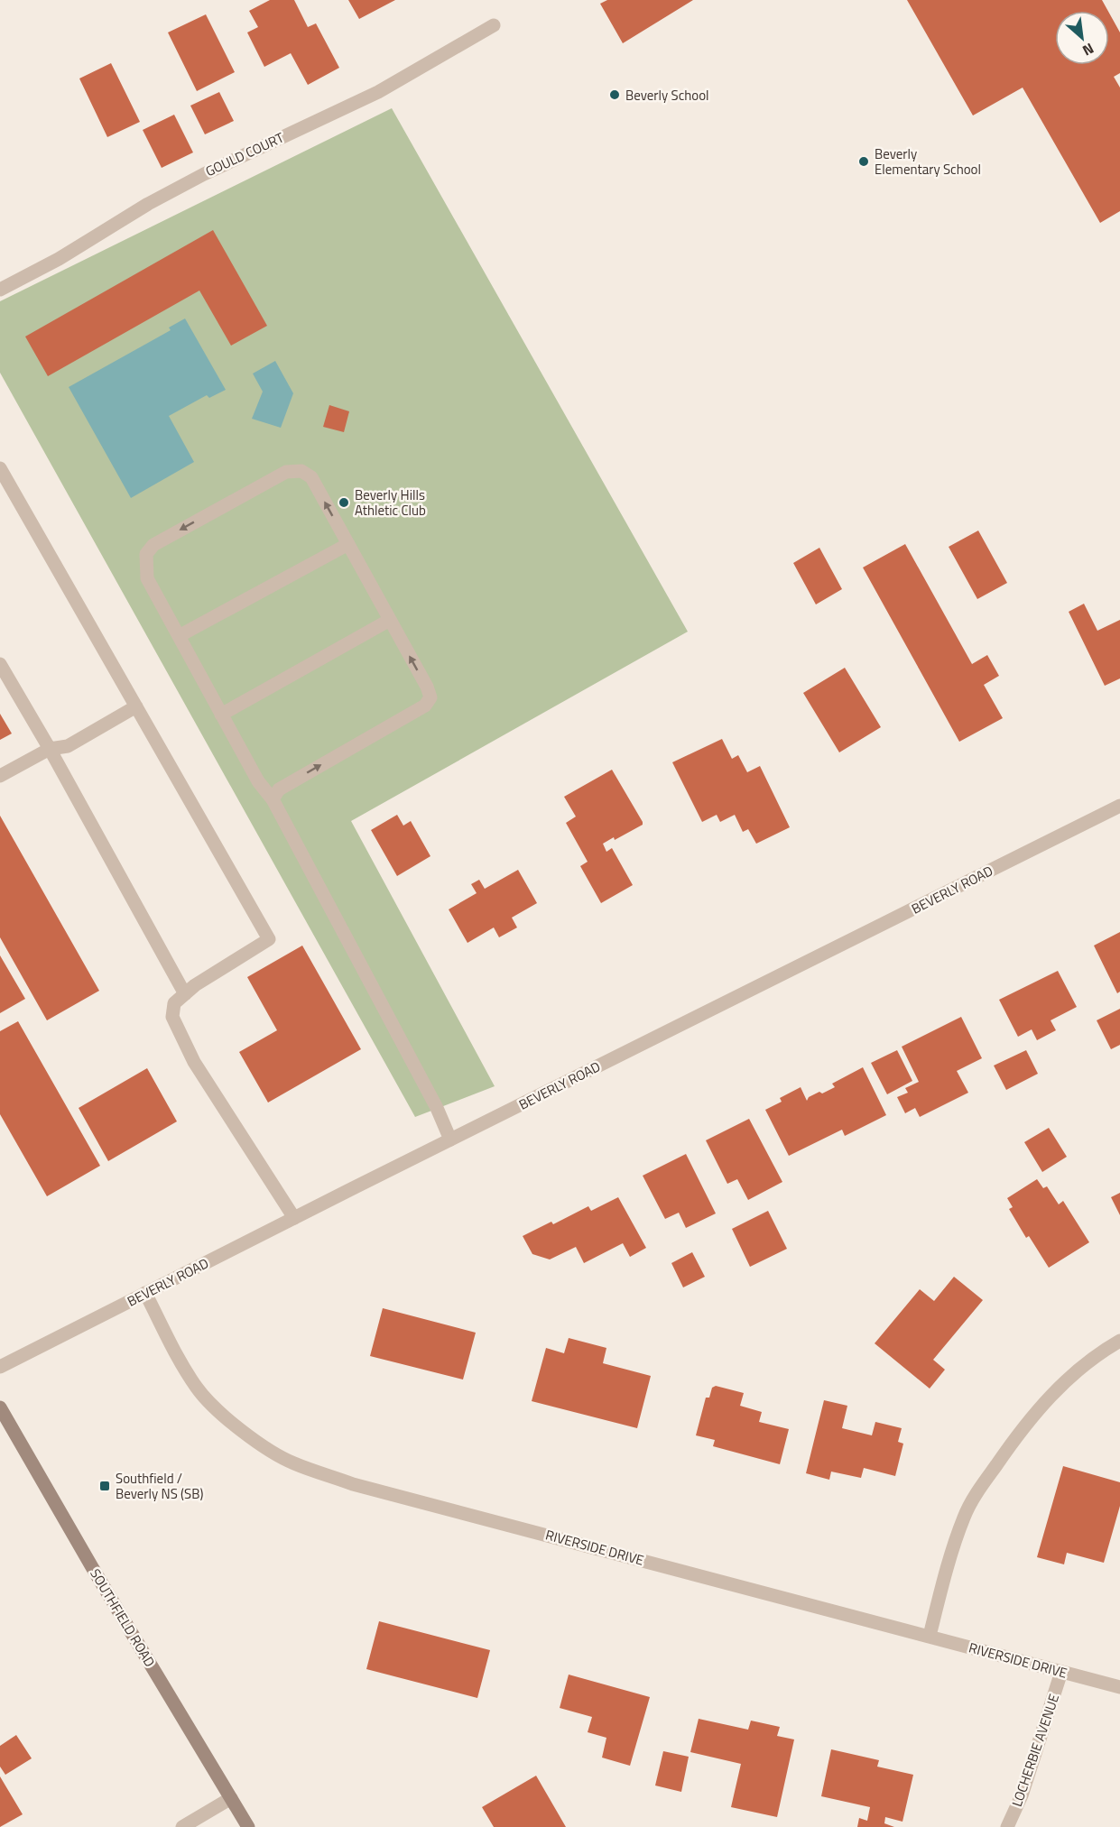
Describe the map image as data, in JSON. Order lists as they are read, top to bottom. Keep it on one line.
{"streets":{"main road":["SOUTHFIELD ROAD"],"street":["GOULD COURT","BEVERLY ROAD","RIVERSIDE DRIVE","LOCHERBIE AVENUE"]},"crossings":[["BEVERLY ROAD","RIVERSIDE DRIVE"],["RIVERSIDE DRIVE","LOCHERBIE AVENUE"]],"places":{"other":["Beverly School","Beverly Elementary School","Beverly Hills Athletic Club"],"transit":["Southfield / Beverly NS (SB)"]},"north":"bottom right"}
